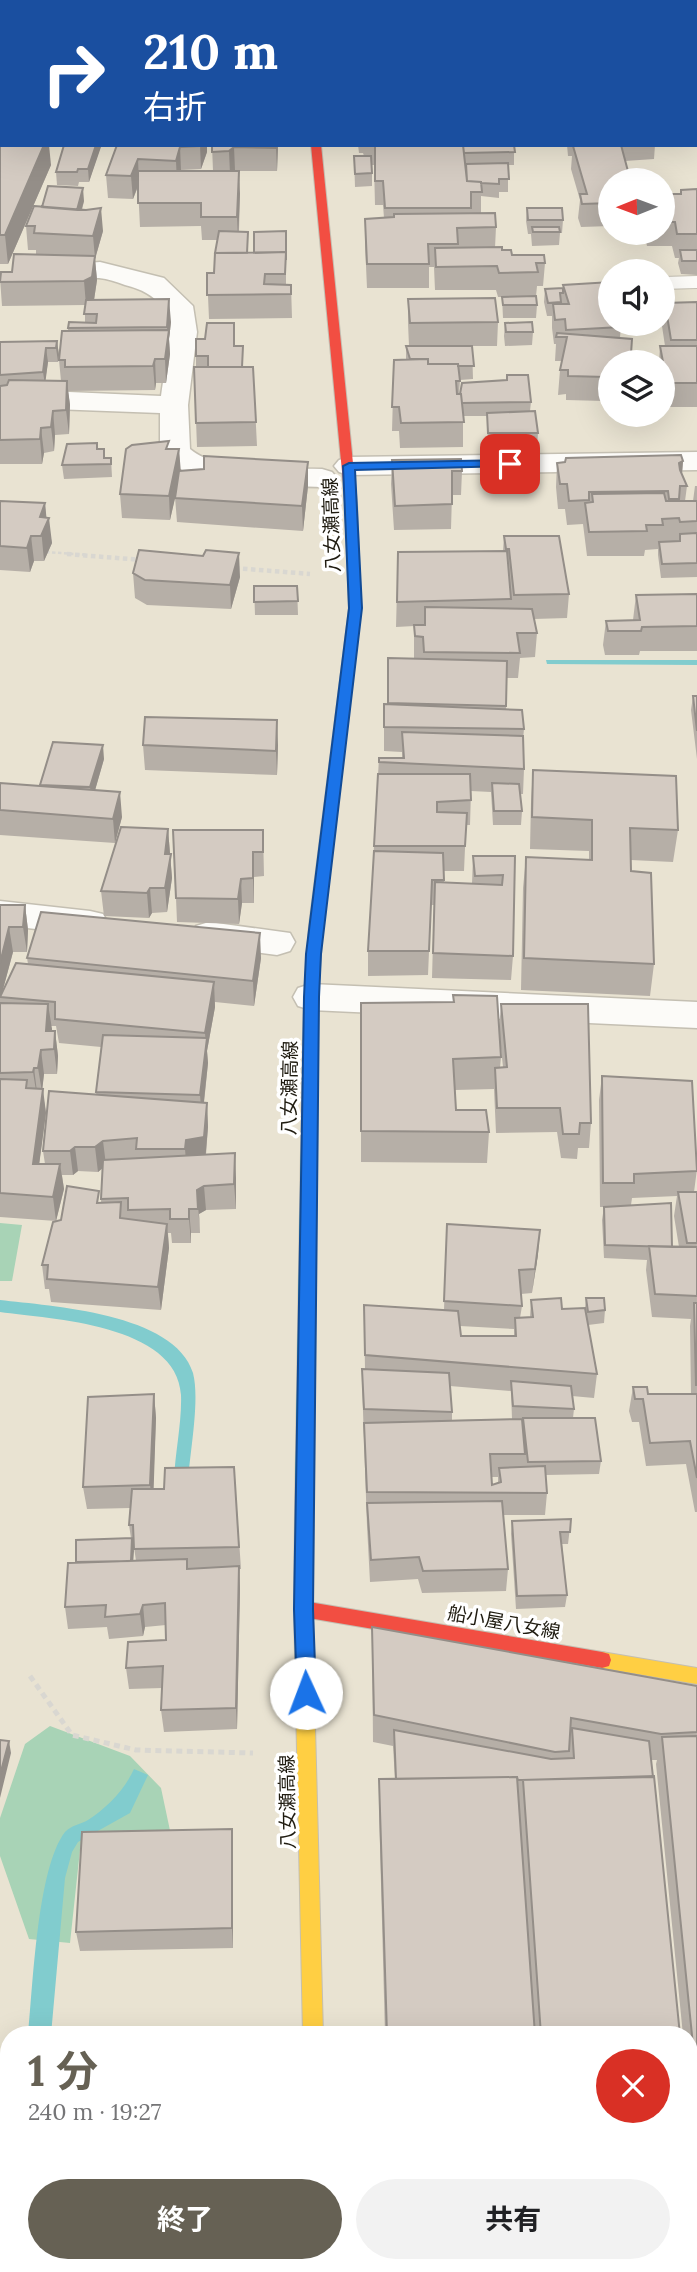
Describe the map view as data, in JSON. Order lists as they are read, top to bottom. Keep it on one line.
{"streets":{"main road":["八女瀬高線","船小屋八女線"]},"crossings":[["八女瀬高線","船小屋八女線"]],"north":"left","page":{"turn":["210 m","右折"],"heading":["1 分","240 m · 19:27"],"buttons":["終了","共有"]}}
